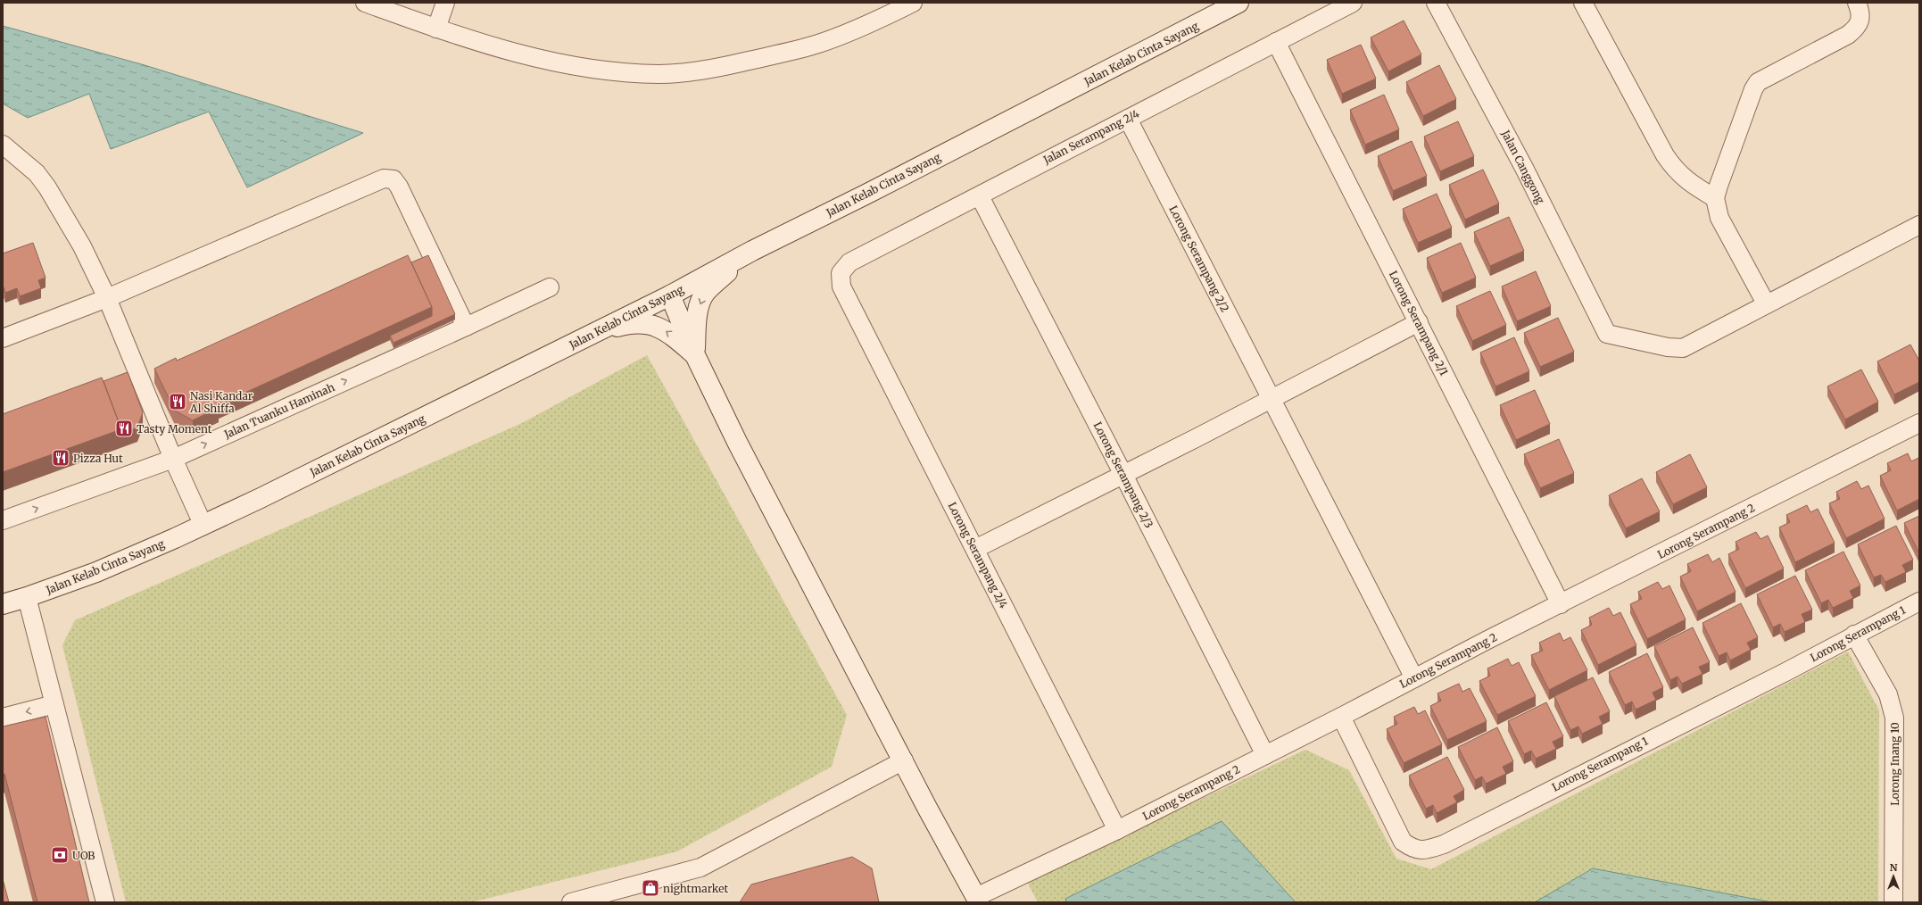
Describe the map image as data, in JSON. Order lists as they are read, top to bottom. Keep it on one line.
{"streets":{"main road":["Jalan Kelab Cinta Sayang"],"street":["Jalan Serampang 2/4","Jalan Canggong","Lorong Serampang 2/2","Lorong Serampang 2/1","Jalan Tuanku Haminah","Lorong Serampang 2/3","Lorong Serampang 2","Lorong Serampang 2/4","Lorong Serampang 1","Lorong Inang 10"]},"crossings":[["Jalan Serampang 2/4","Lorong Serampang 2/2"],["Jalan Serampang 2/4","Lorong Serampang 2/1"],["Jalan Serampang 2/4","Lorong Serampang 2/3"],["Jalan Serampang 2/4","Lorong Serampang 2/4"],["Lorong Serampang 2/2","Lorong Serampang 2"],["Lorong Serampang 2/1","Lorong Serampang 2"],["Lorong Serampang 2/3","Lorong Serampang 2"],["Lorong Serampang 2","Lorong Serampang 2/4"],["Lorong Serampang 2","Lorong Serampang 1"],["Lorong Serampang 1","Lorong Inang 10"]],"one_way":["Jalan Tuanku Haminah"],"places":{"restaurant":["Nasi Kandar Al Shiffa","Tasty Moment","Pizza Hut"],"bank":["UOB"],"shop":["nightmarket"]},"north":"top"}
